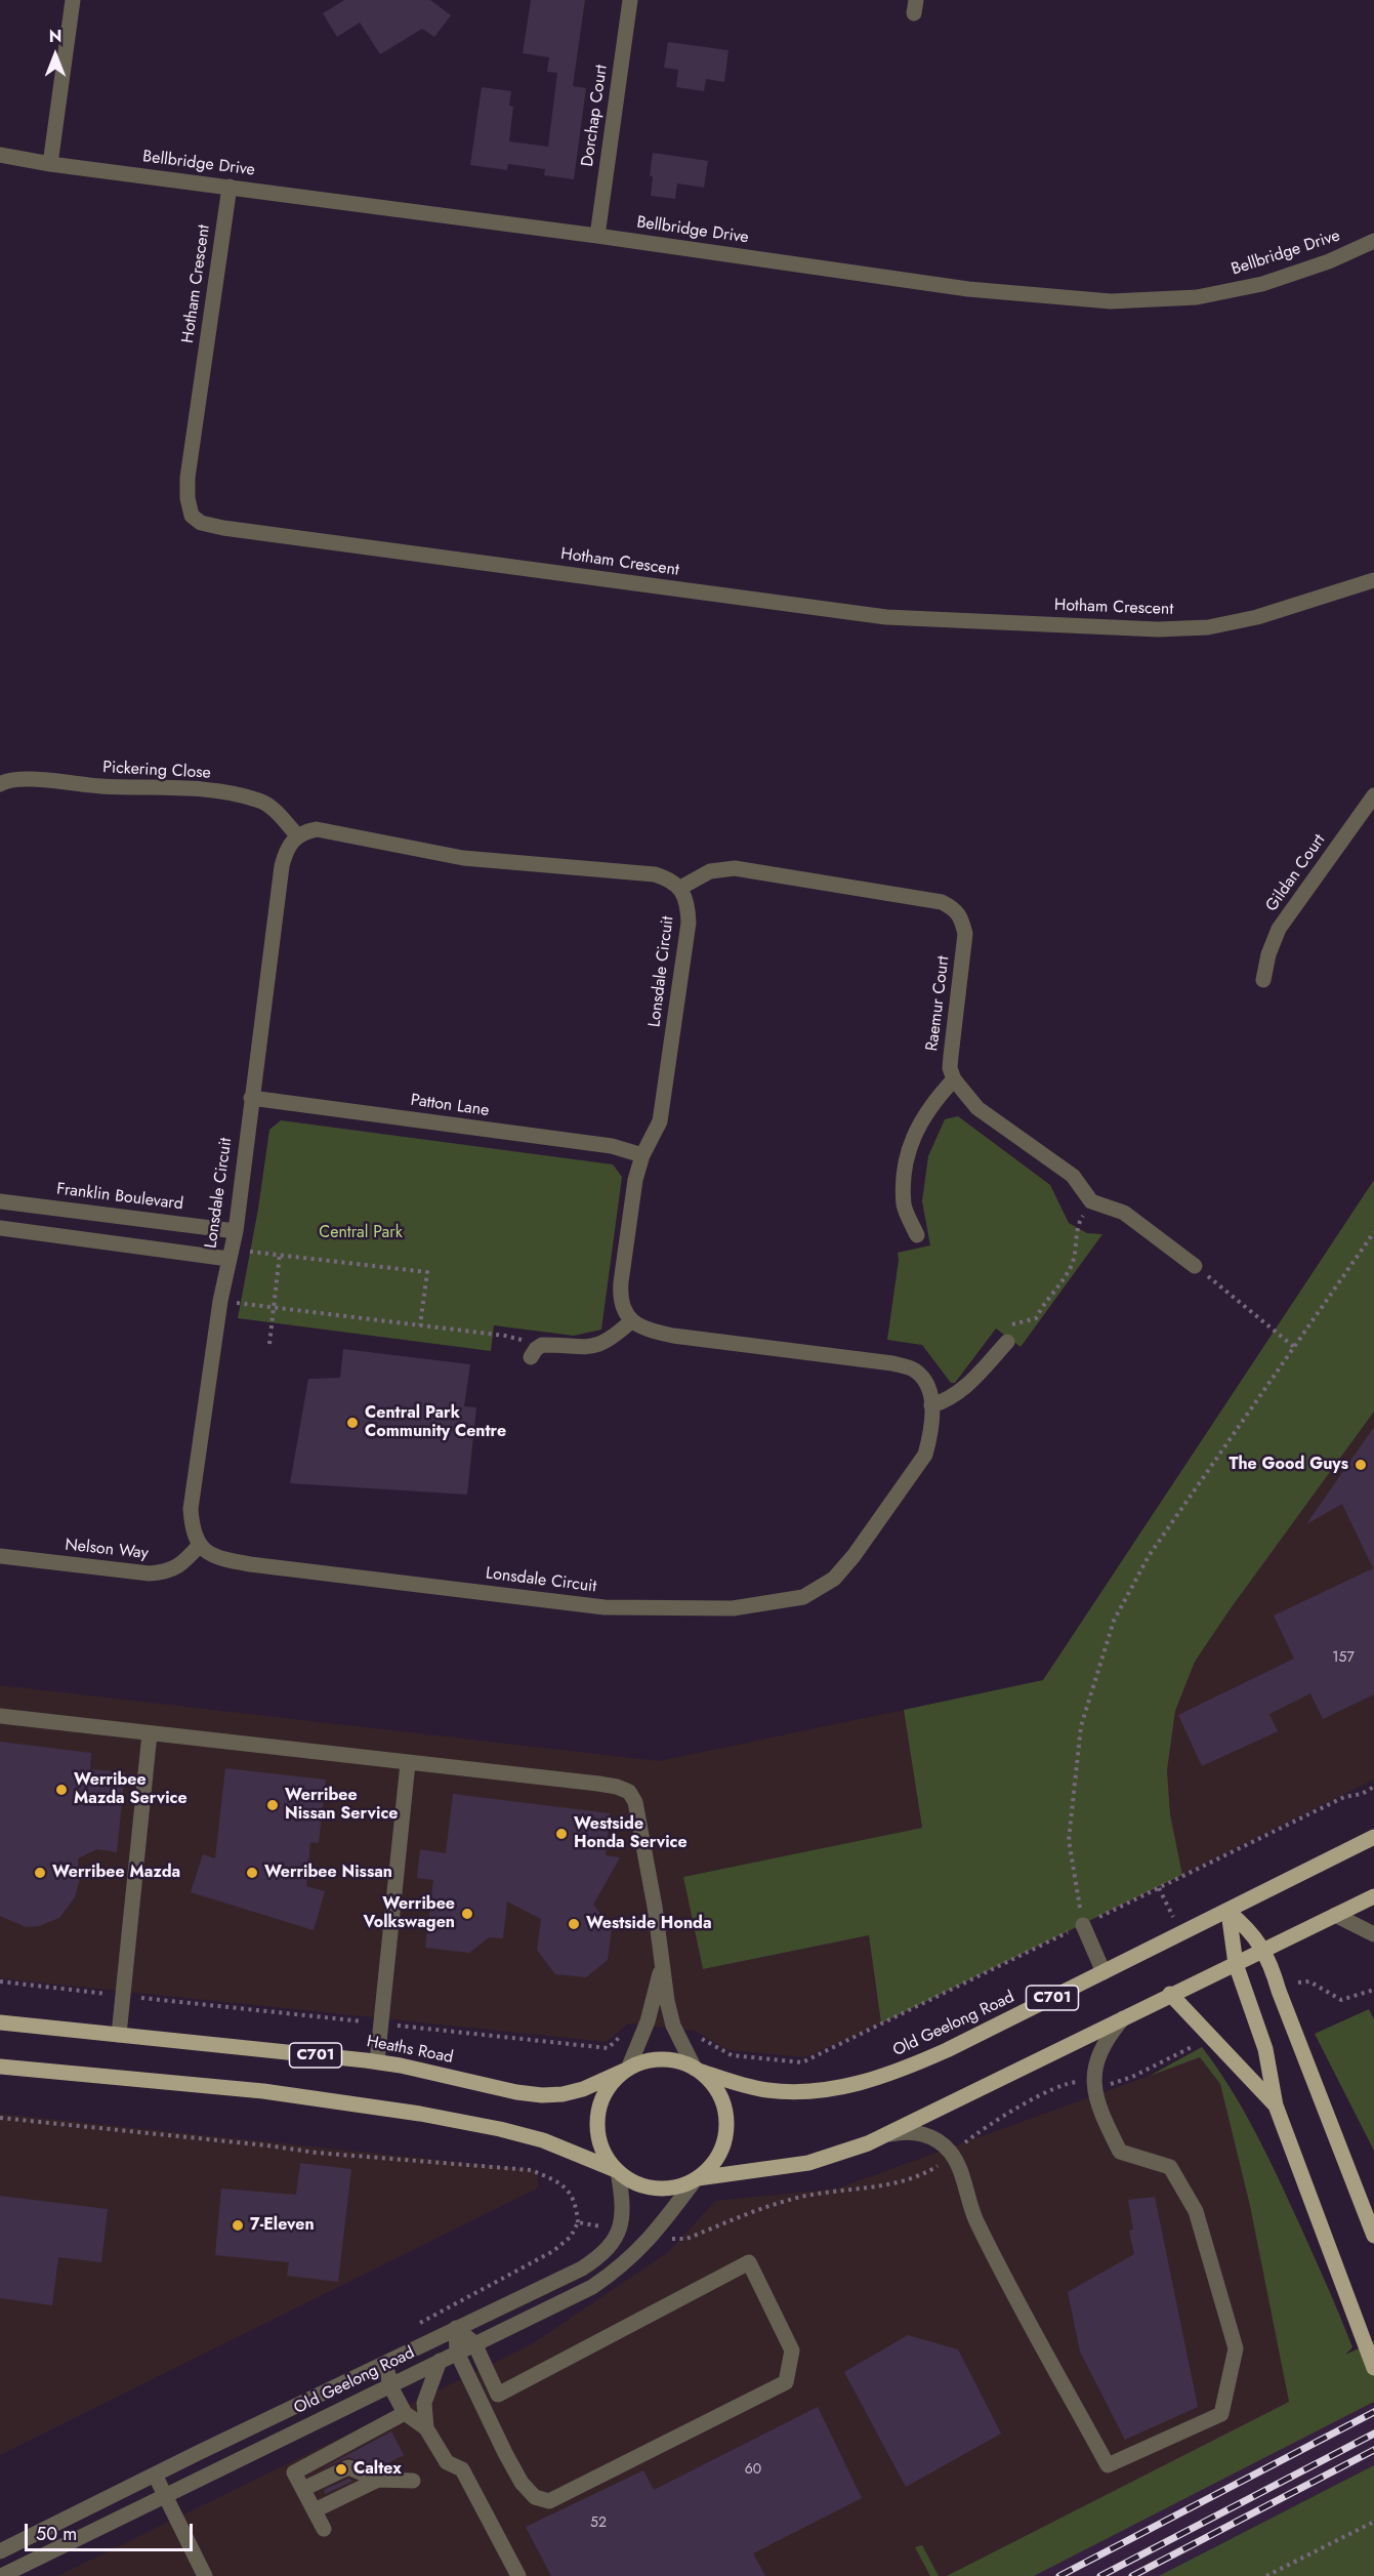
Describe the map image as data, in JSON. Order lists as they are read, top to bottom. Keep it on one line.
{"streets":{"main road":["C701","Old Geelong Road","Heaths Road"],"street":["Dorchap Court","Bellbridge Drive","Hotham Crescent","Pickering Close","Gildan Court","Lonsdale Circuit","Raemur Court","Patton Lane","Franklin Boulevard","Nelson Way"]},"crossings":[["Dorchap Court","Bellbridge Drive"],["Bellbridge Drive","Hotham Crescent"],["Pickering Close","Lonsdale Circuit"],["Lonsdale Circuit","Raemur Court"],["Lonsdale Circuit","Patton Lane"],["Lonsdale Circuit","Franklin Boulevard"],["Lonsdale Circuit","Nelson Way"],["C701","Old Geelong Road"],["C701","Heaths Road"],["Old Geelong Road","Heaths Road"]],"parks":["Central Park"],"places":["Central Park Community Centre","The Good Guys","Werribee Mazda Service","Werribee Nissan Service","Westside Honda Service","Werribee Mazda","Werribee Nissan","Werribee Volkswagen","Westside Honda","7-Eleven","Caltex"],"house_numbers":["157","60","52"],"scale_bar":"50 m","north":"top"}
